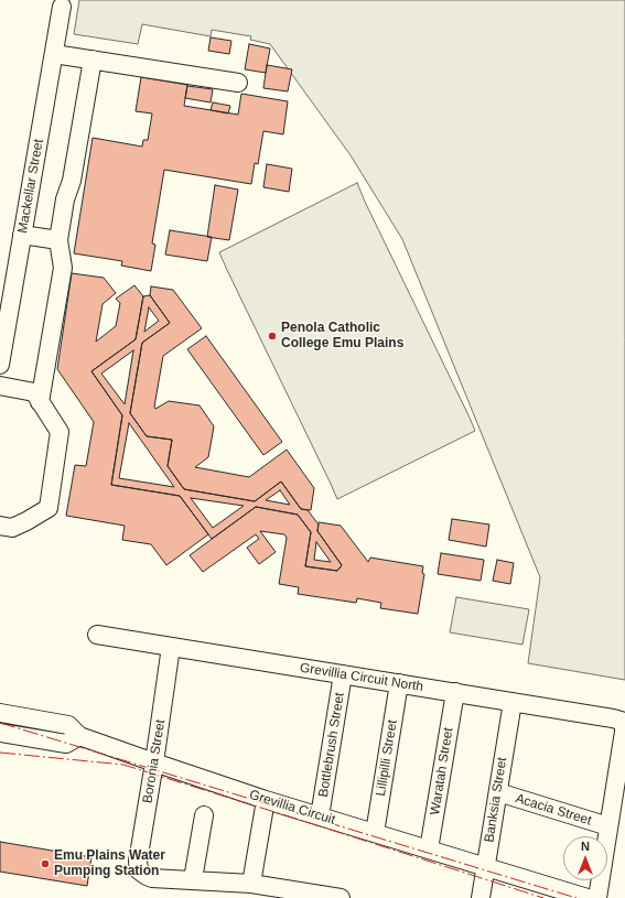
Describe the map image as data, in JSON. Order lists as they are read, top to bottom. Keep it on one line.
{"streets":{"street":["Mackellar Street","Grevillia Circuit North","Bottlebrush Street","Lillipilli Street","Boronia Street","Waratah Street","Banksia Street","Grevillia Circuit","Acacia Street"]},"crossings":[["Grevillia Circuit North","Bottlebrush Street"],["Grevillia Circuit North","Lillipilli Street"],["Grevillia Circuit North","Boronia Street"],["Grevillia Circuit North","Waratah Street"],["Grevillia Circuit North","Banksia Street"],["Bottlebrush Street","Grevillia Circuit"],["Lillipilli Street","Grevillia Circuit"],["Boronia Street","Grevillia Circuit"],["Waratah Street","Grevillia Circuit"],["Banksia Street","Grevillia Circuit"],["Banksia Street","Acacia Street"]],"places":["Penola Catholic College Emu Plains","Emu Plains Water Pumping Station"],"north":"top"}
